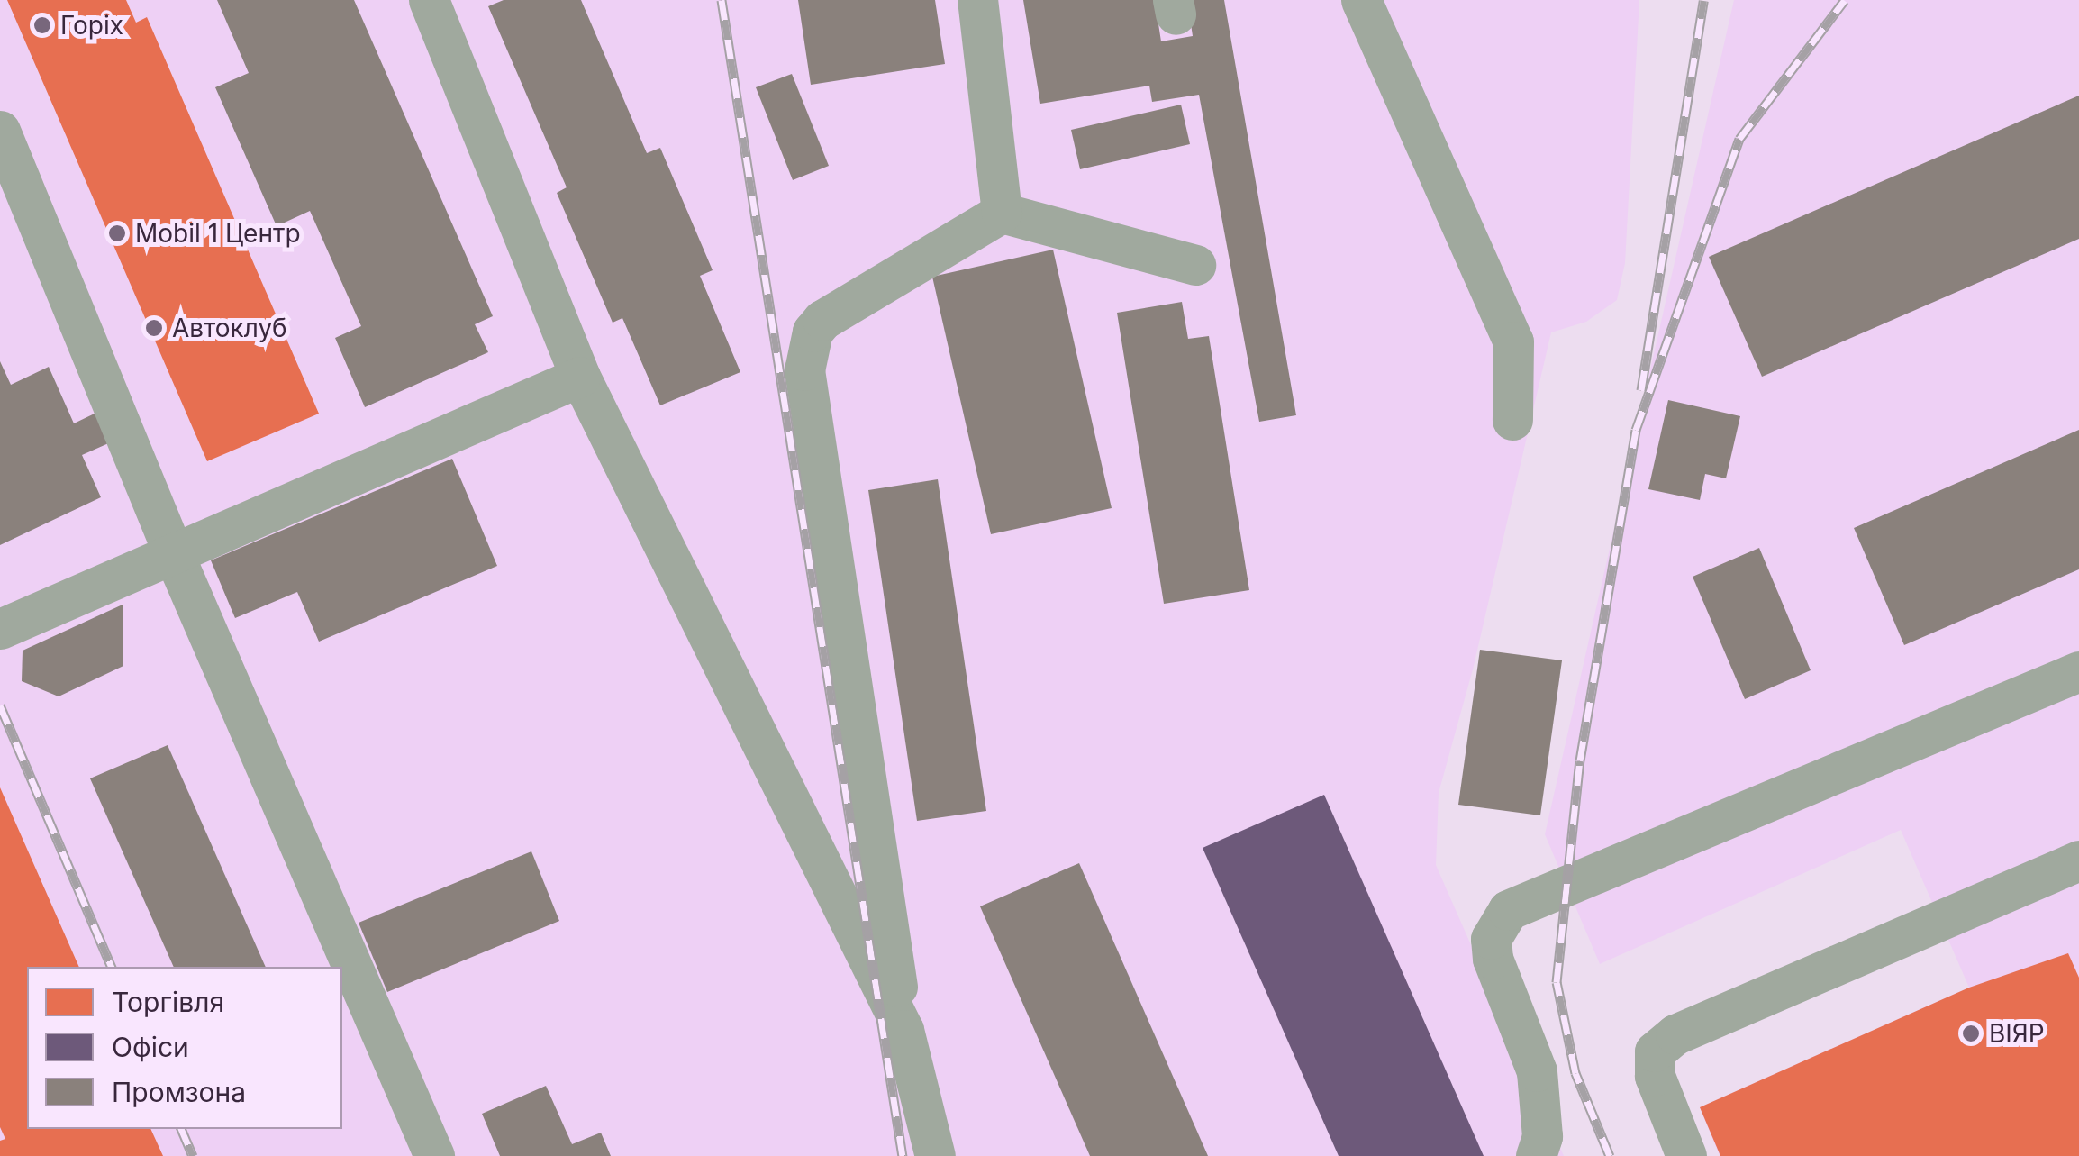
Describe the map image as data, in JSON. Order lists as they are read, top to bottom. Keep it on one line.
{"places":["Горіх","Mobil 1 Центр","Автоклуб","ВІЯР"],"legend":["Торгівля","Офіси","Промзона"]}
